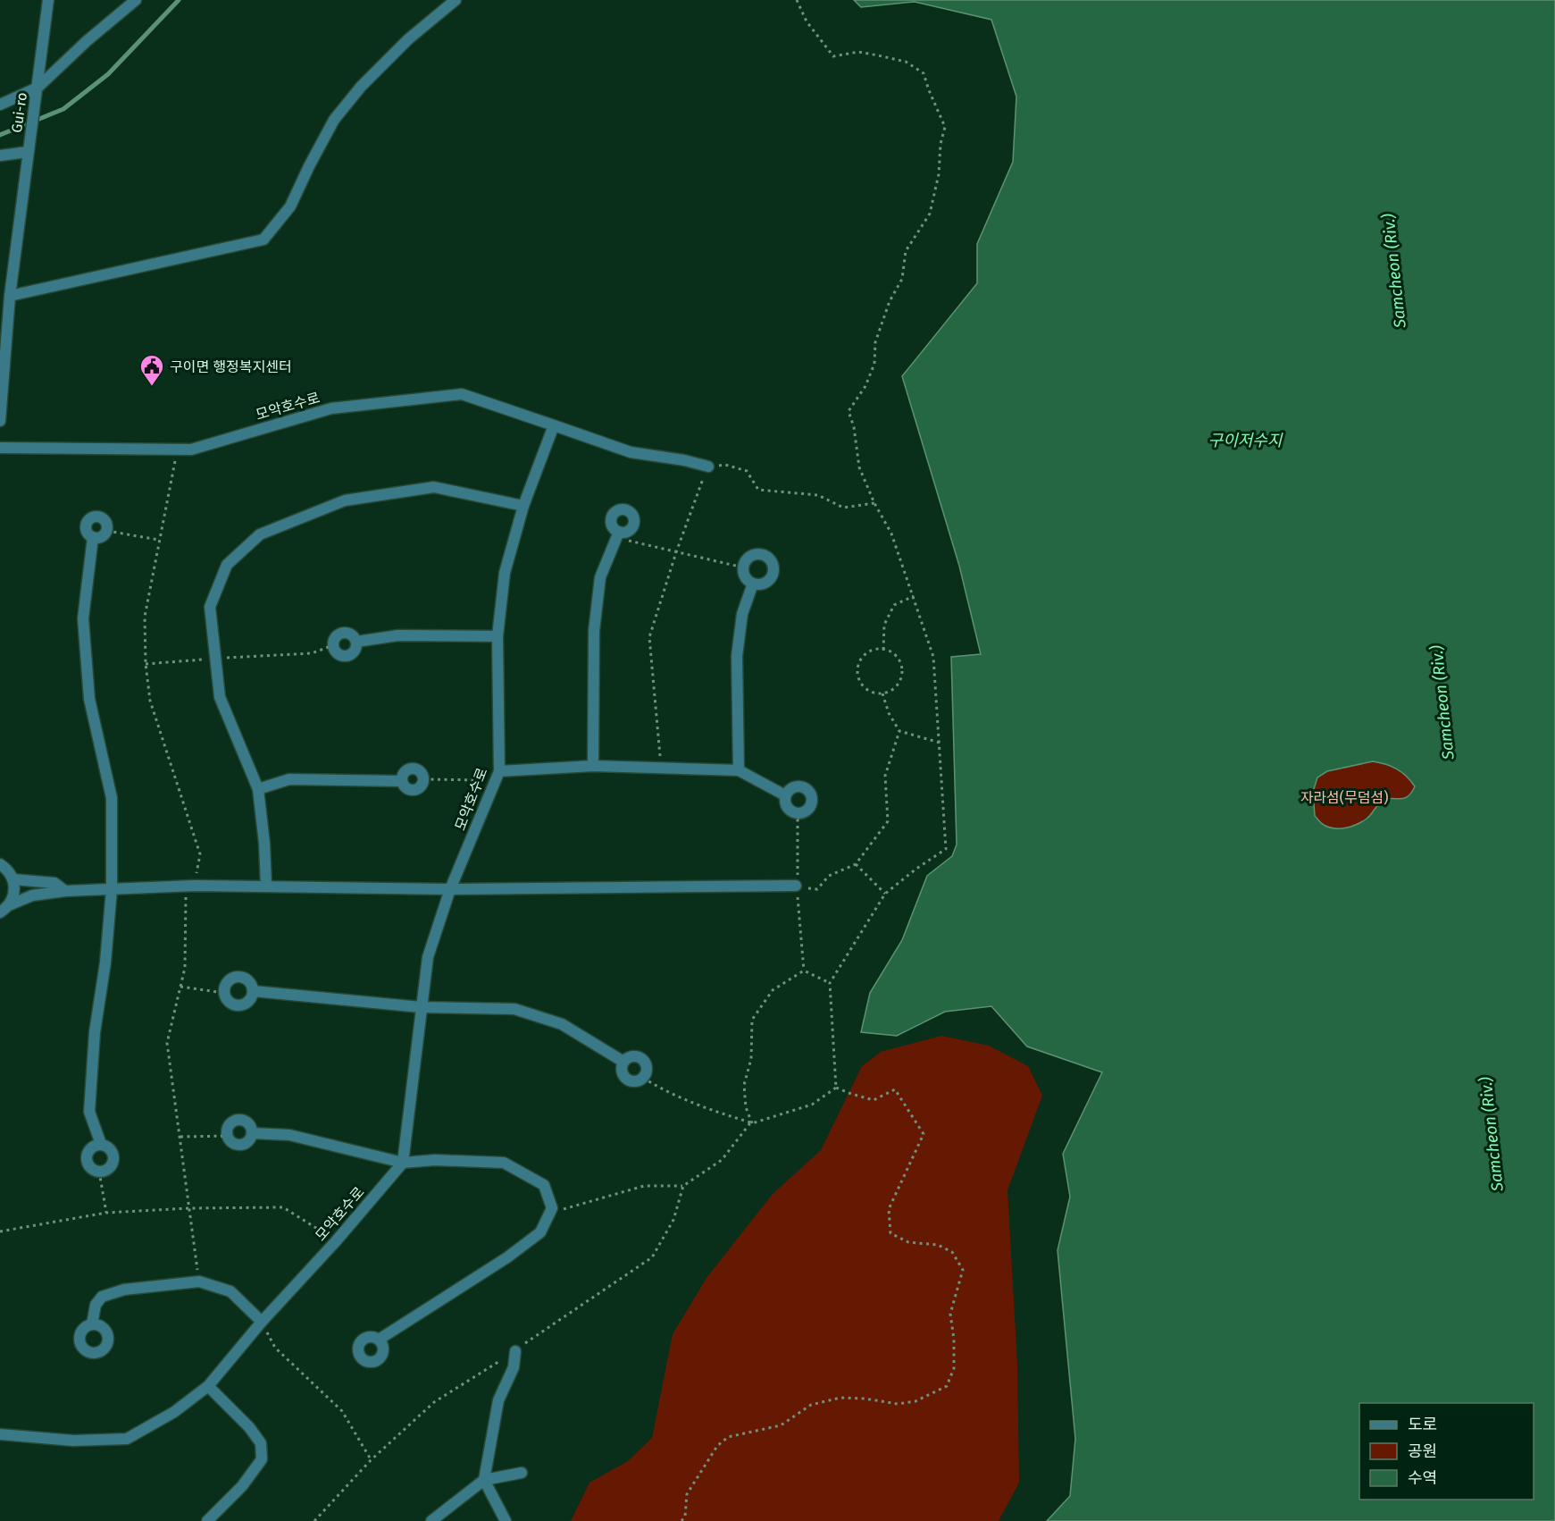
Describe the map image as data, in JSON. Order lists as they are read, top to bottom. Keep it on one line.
{"streets":{"street":["Gui-ro","모악호수로"]},"water":["Samcheon (Riv.)","구이저수지"],"parks":["자라섬(무덤섬)"],"places":{"public building":["구이면 행정복지센터"]},"legend":["도로","공원","수역"]}
